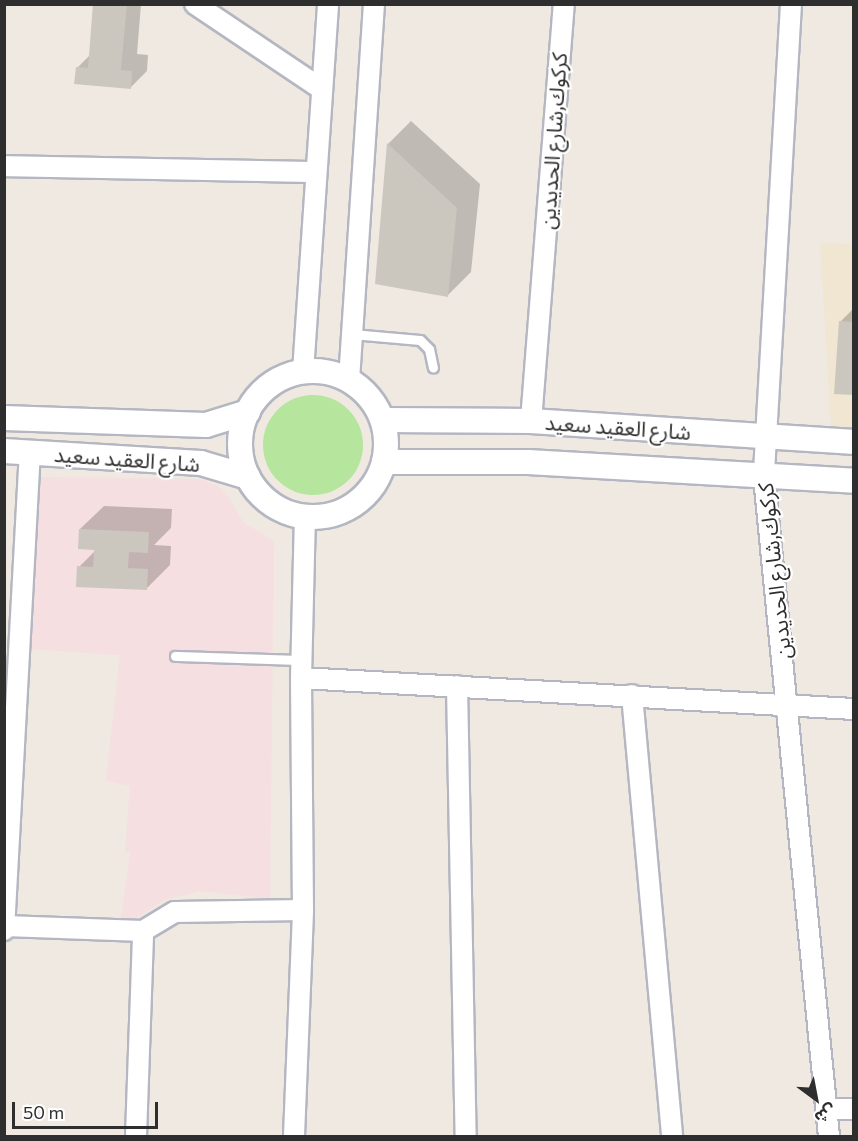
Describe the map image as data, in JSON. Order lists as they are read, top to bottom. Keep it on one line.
{"streets":{"street":["كركوك,شارع الحديدين","شارع العقيد سعيد"]},"crossings":[["كركوك,شارع الحديدين","شارع العقيد سعيد"]],"scale_bar":"50 m","north":"bottom right"}
